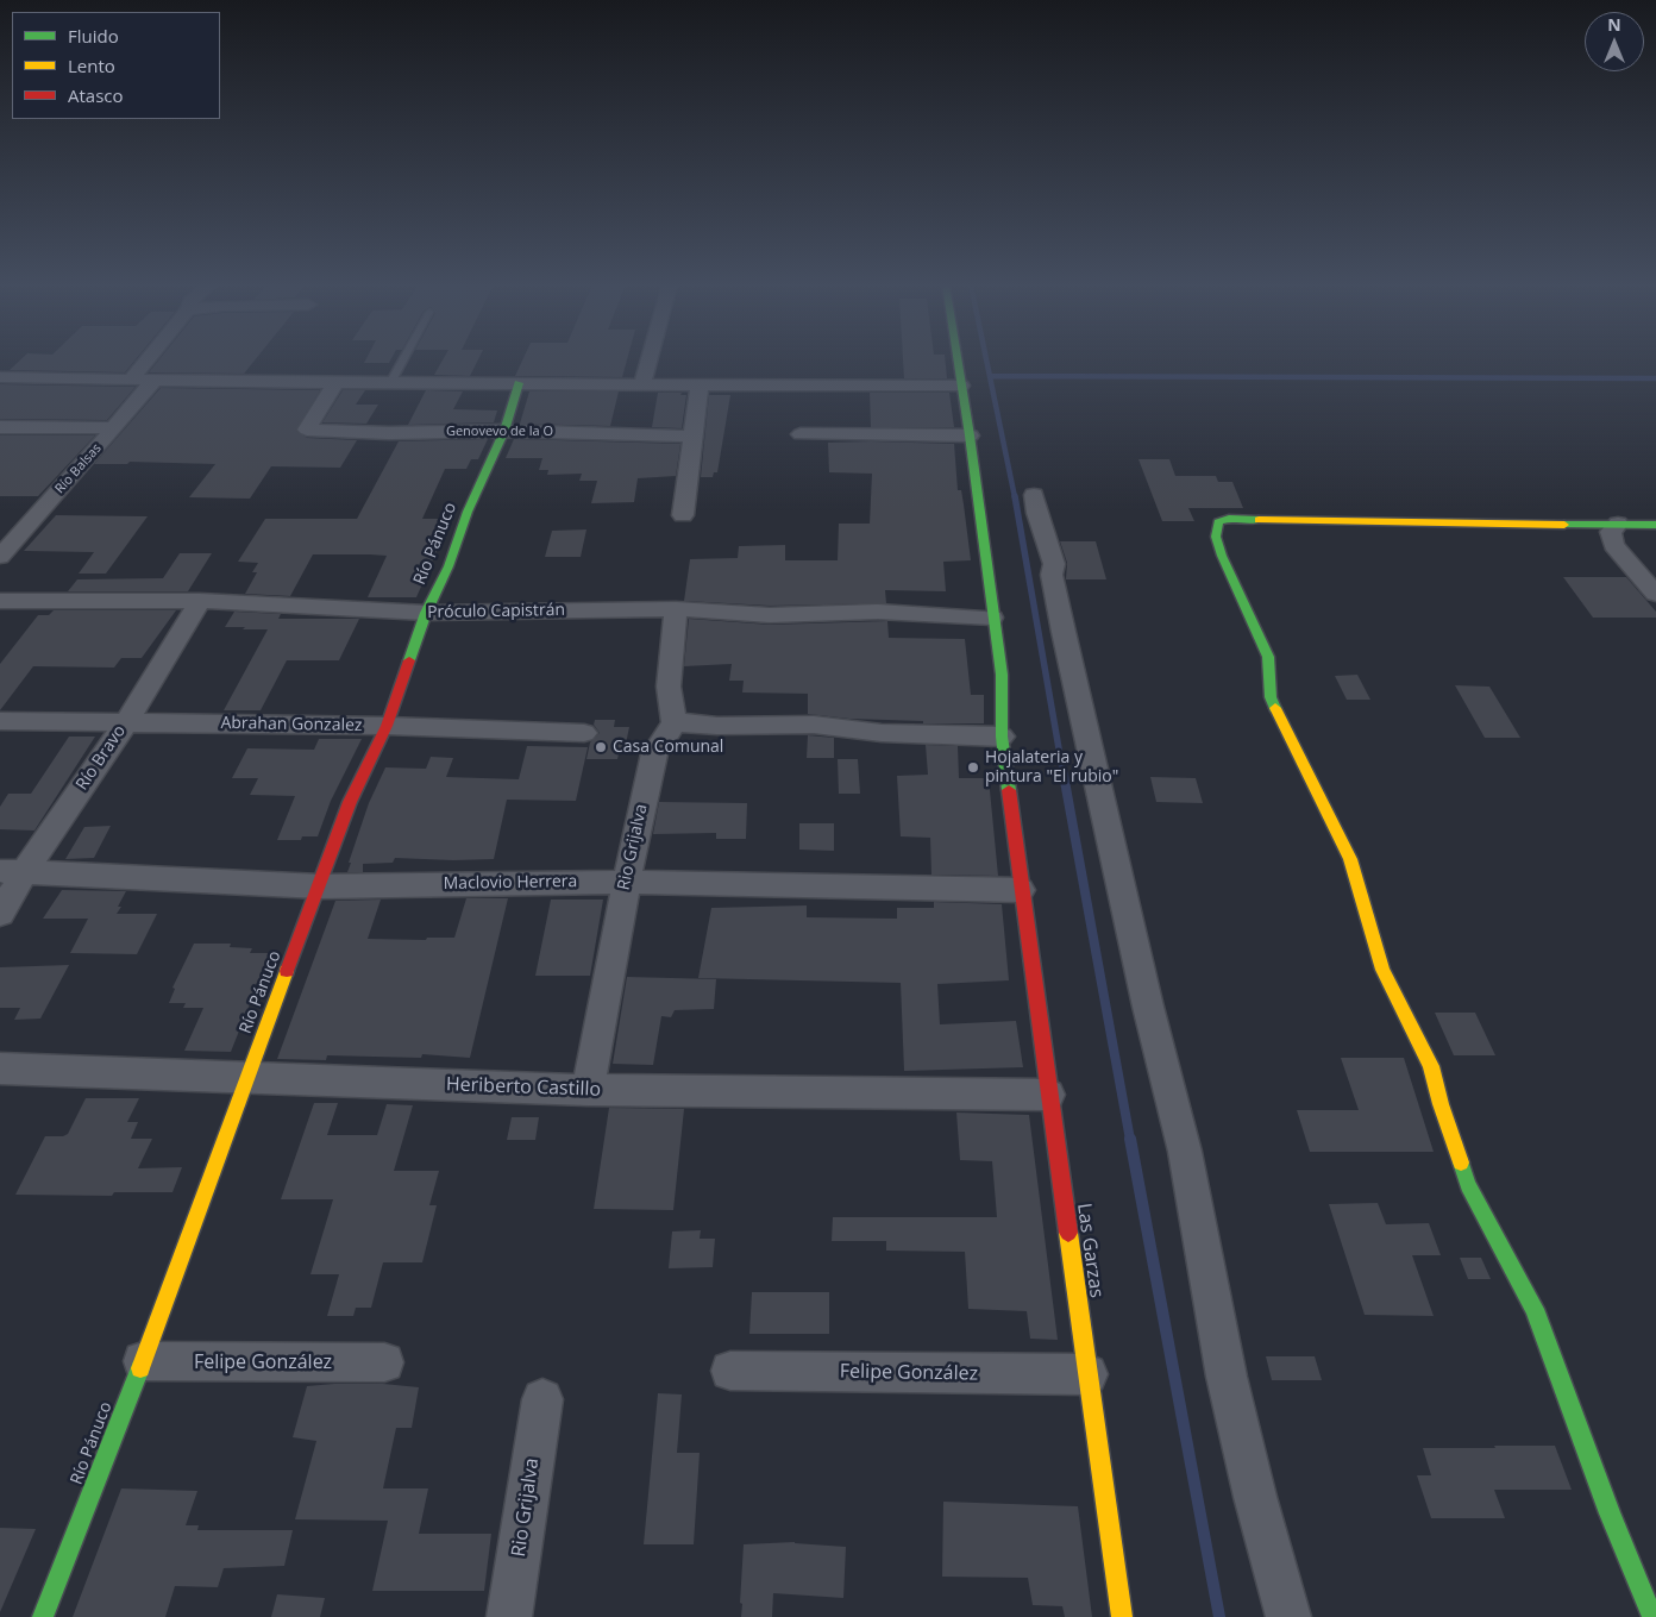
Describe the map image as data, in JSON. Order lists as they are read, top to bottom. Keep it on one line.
{"streets":{"street":["Genovevo de la O","Río Balsas","Río Pánuco","Próculo Capistrán","Abrahan Gonzalez","Río Bravo","Rio Grijalva","Maclovio Herrera","Heriberto Castillo","Las Garzas","Felipe González"]},"crossings":[["Genovevo de la O","Río Pánuco"],["Río Pánuco","Próculo Capistrán"],["Río Pánuco","Abrahan Gonzalez"],["Río Pánuco","Maclovio Herrera"],["Río Pánuco","Heriberto Castillo"],["Río Pánuco","Felipe González"],["Próculo Capistrán","Río Bravo"],["Próculo Capistrán","Las Garzas"],["Abrahan Gonzalez","Río Bravo"],["Río Bravo","Maclovio Herrera"],["Rio Grijalva","Maclovio Herrera"],["Rio Grijalva","Heriberto Castillo"],["Maclovio Herrera","Las Garzas"],["Heriberto Castillo","Las Garzas"],["Las Garzas","Felipe González"]],"places":["Casa Comunal","Hojalateria y pintura \"El rubio\""],"legend":["Fluido","Lento","Atasco"],"north":"top"}
